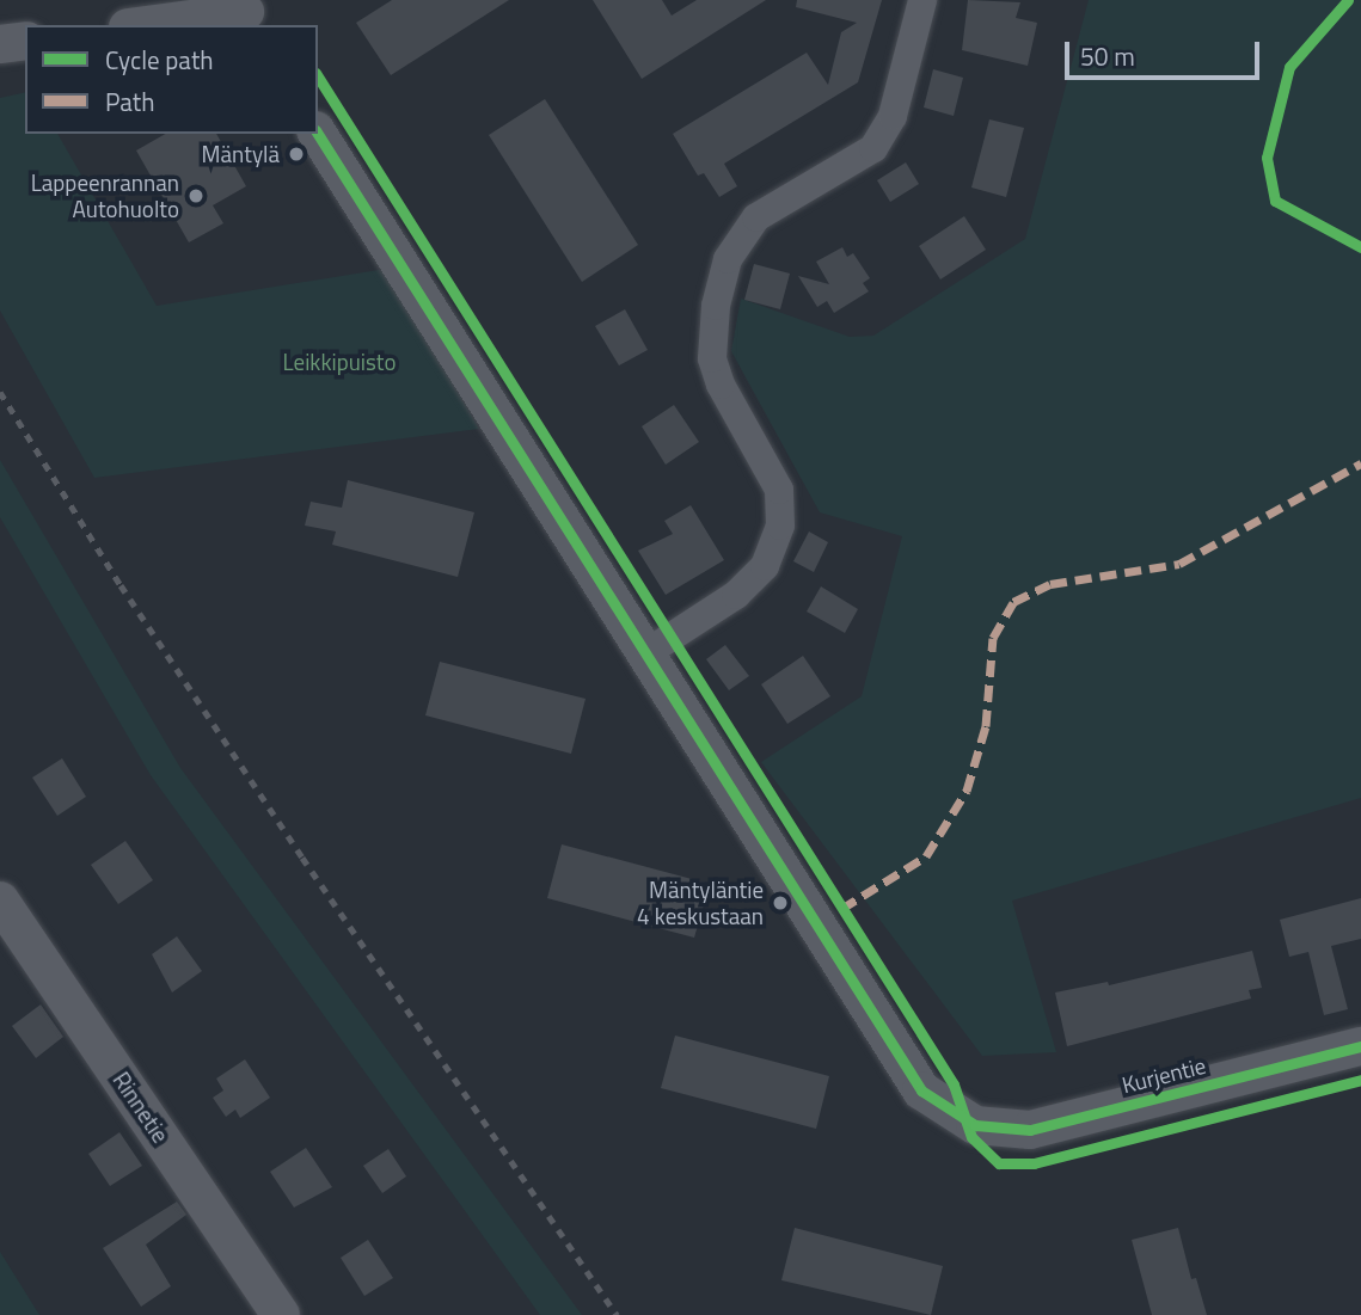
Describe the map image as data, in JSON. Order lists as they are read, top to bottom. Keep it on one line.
{"streets":{"street":["Kurjentie","Rinnetie"]},"parks":["Leikkipuisto"],"places":["Mäntylä","Lappeenrannan Autohuolto","Mäntyläntie 4 keskustaan"],"legend":["Cycle path","Path"],"scale_bar":"50 m"}
